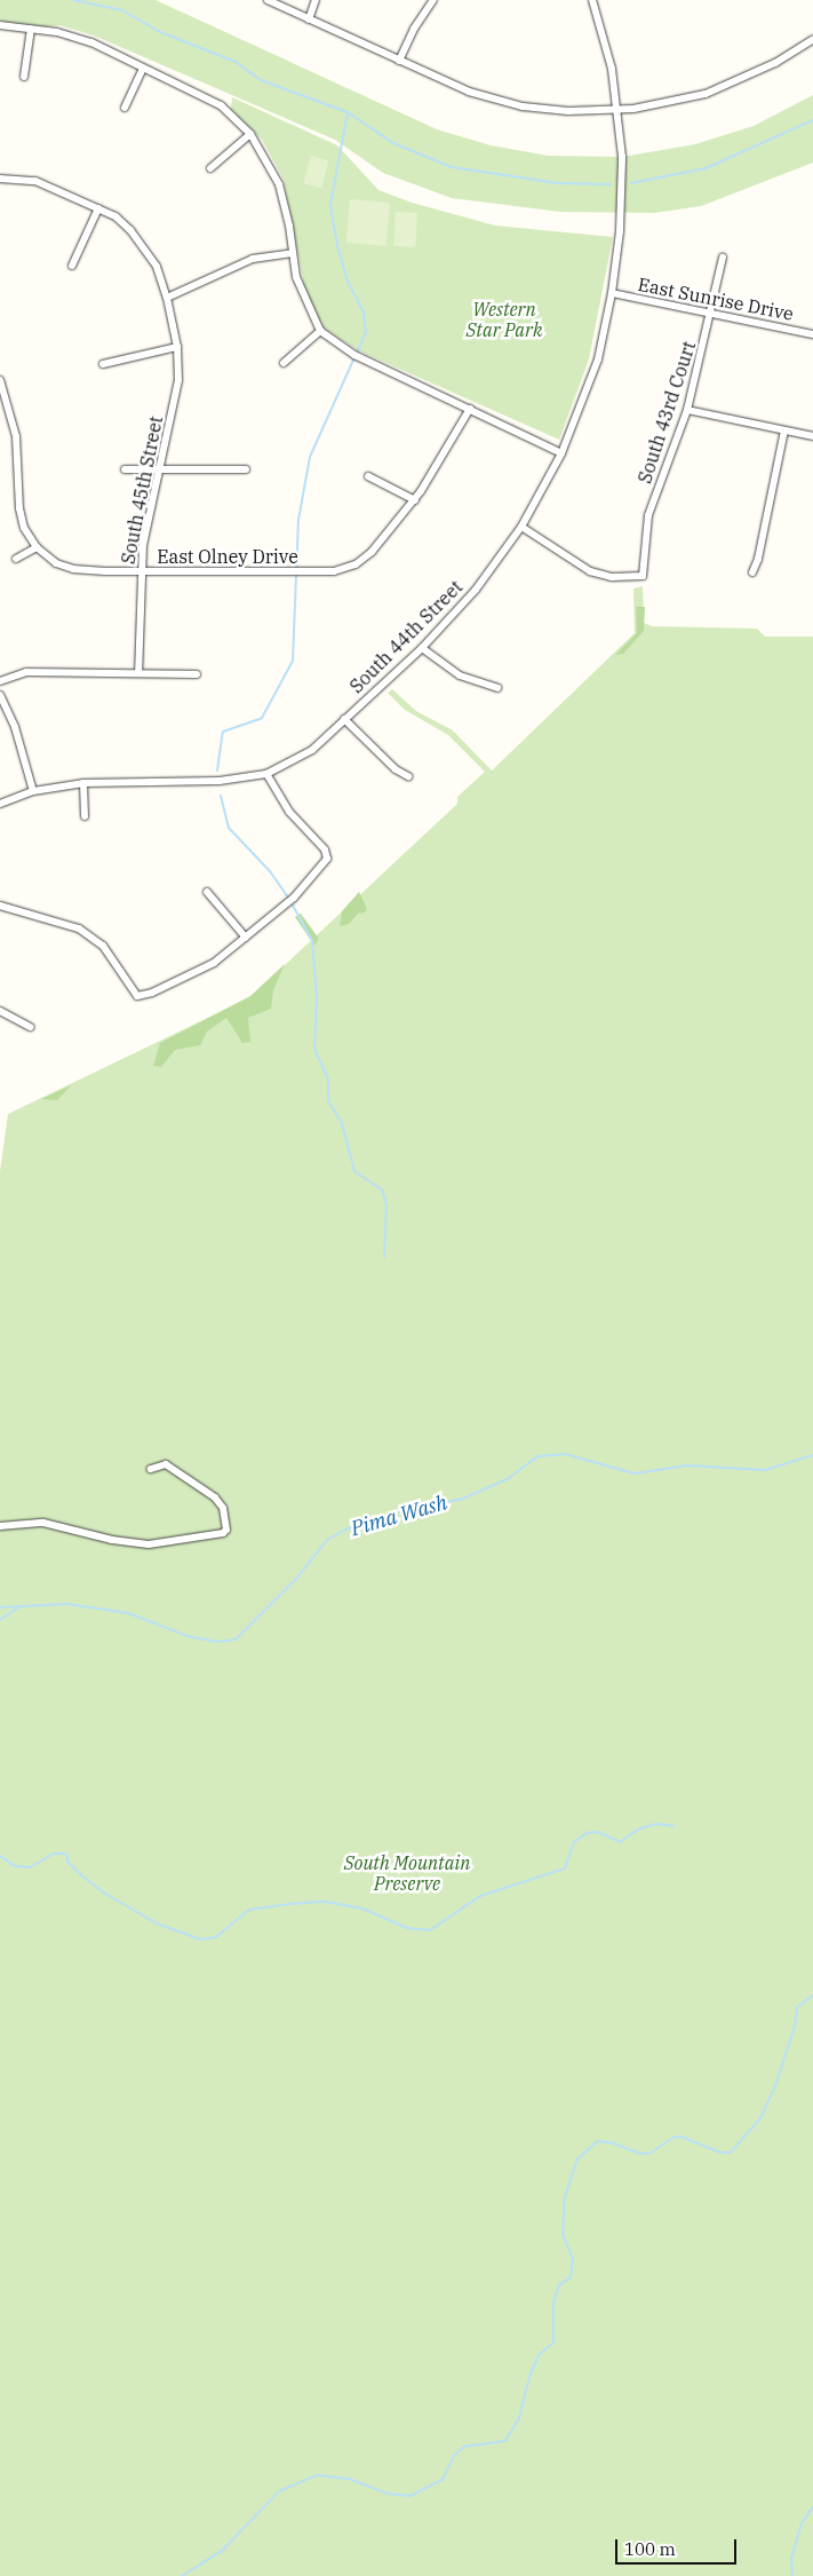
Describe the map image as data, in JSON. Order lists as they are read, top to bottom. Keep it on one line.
{"streets":{"street":["East Sunrise Drive","South 43rd Court","South 45th Street","East Olney Drive","South 44th Street"]},"crossings":[["East Sunrise Drive","South 43rd Court"],["East Sunrise Drive","South 44th Street"],["South 43rd Court","South 44th Street"],["South 45th Street","East Olney Drive"]],"water":["Pima Wash"],"parks":["Western Star Park","South Mountain Preserve"],"scale_bar":"100 m"}
